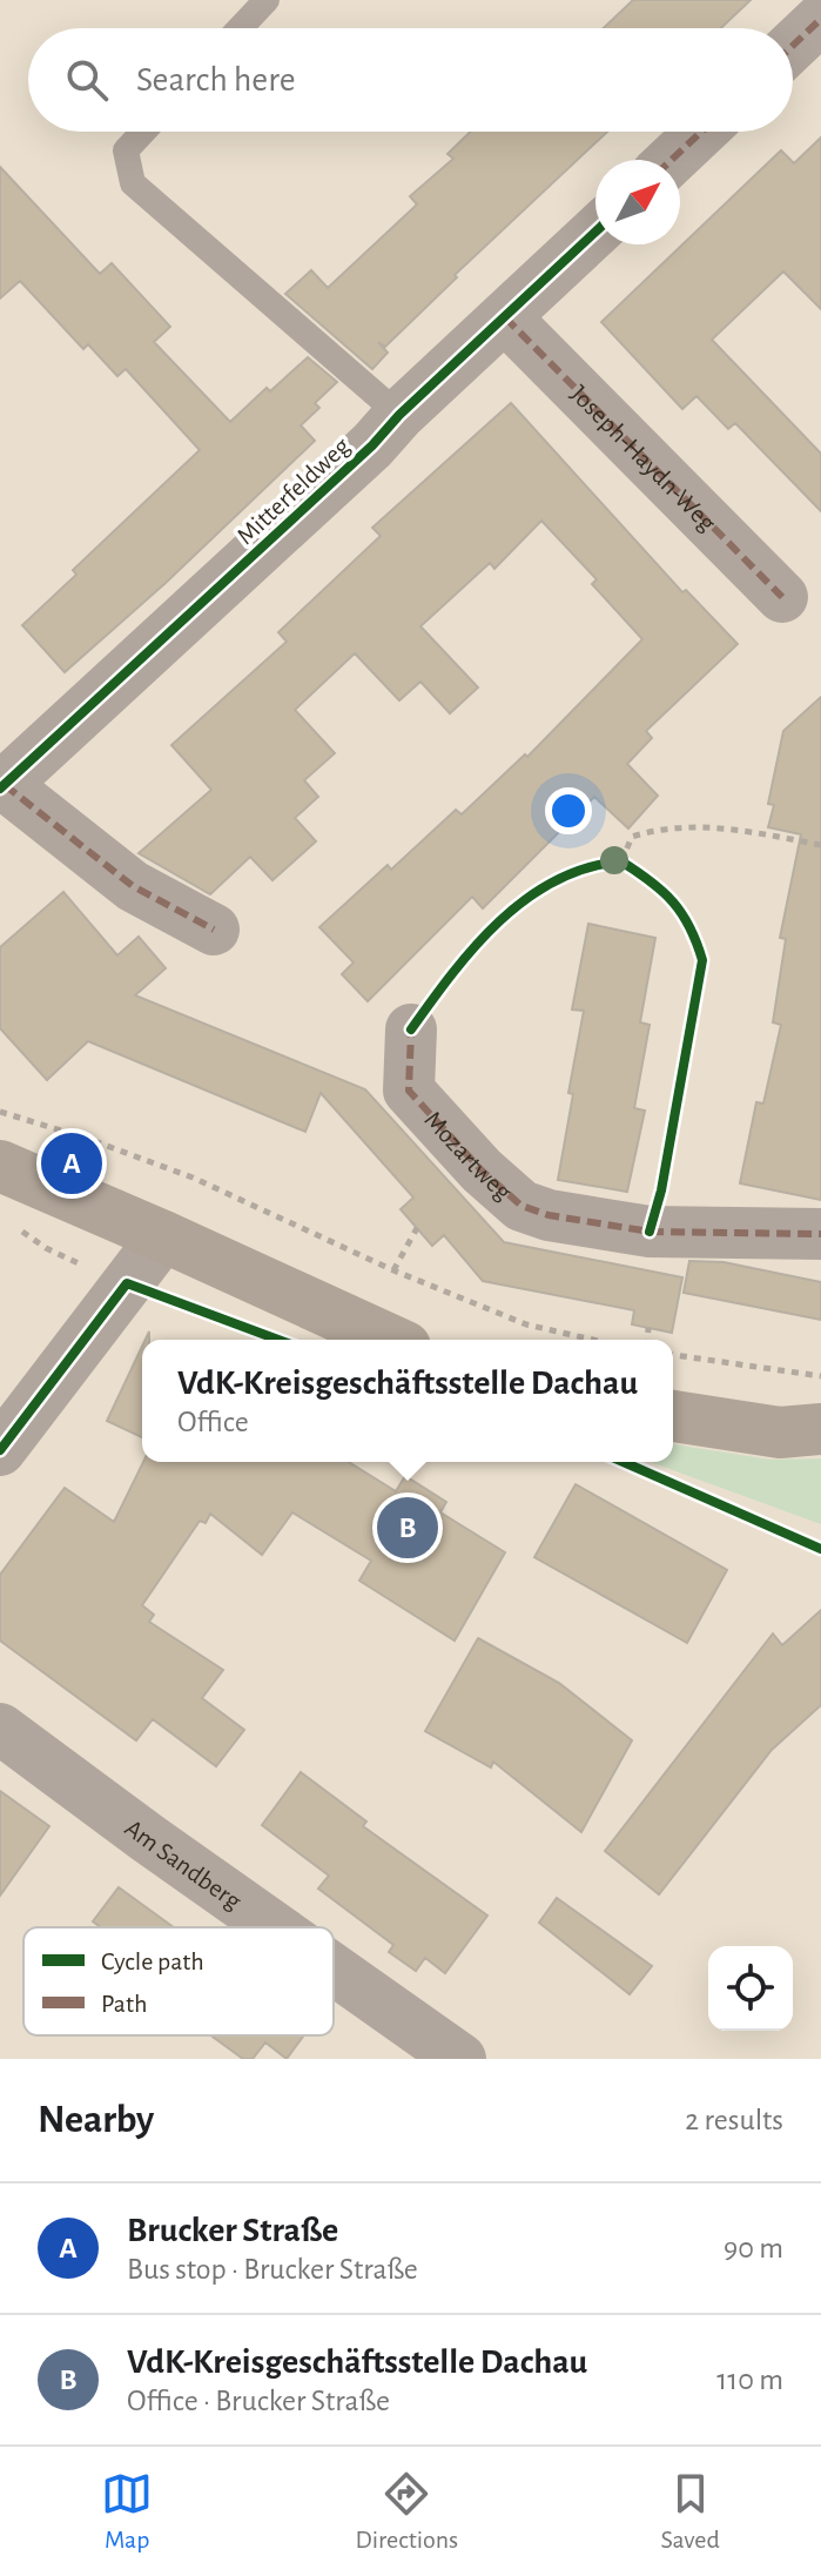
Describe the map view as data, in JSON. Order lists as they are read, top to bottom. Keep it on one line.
{"streets":{"street":["Joseph-Haydn-Weg","Mitterfeldweg","Mozartweg","Am Sandberg"]},"crossings":[["Joseph-Haydn-Weg","Mitterfeldweg"]],"legend":["Cycle path","Path"],"north":"top right","page":{"search":"Search here","pins":["A","B"],"popup":["VdK-Kreisgeschäftsstelle Dachau","Office"],"heading":["Nearby","2 results"],"list":[{"mark":"A","name":"Brucker Straße","note":"Bus stop · Brucker Straße","value":"90 m"},{"mark":"B","name":"VdK-Kreisgeschäftsstelle Dachau","note":"Office · Brucker Straße","value":"110 m"}],"nav":["Map","Directions","Saved"]}}
